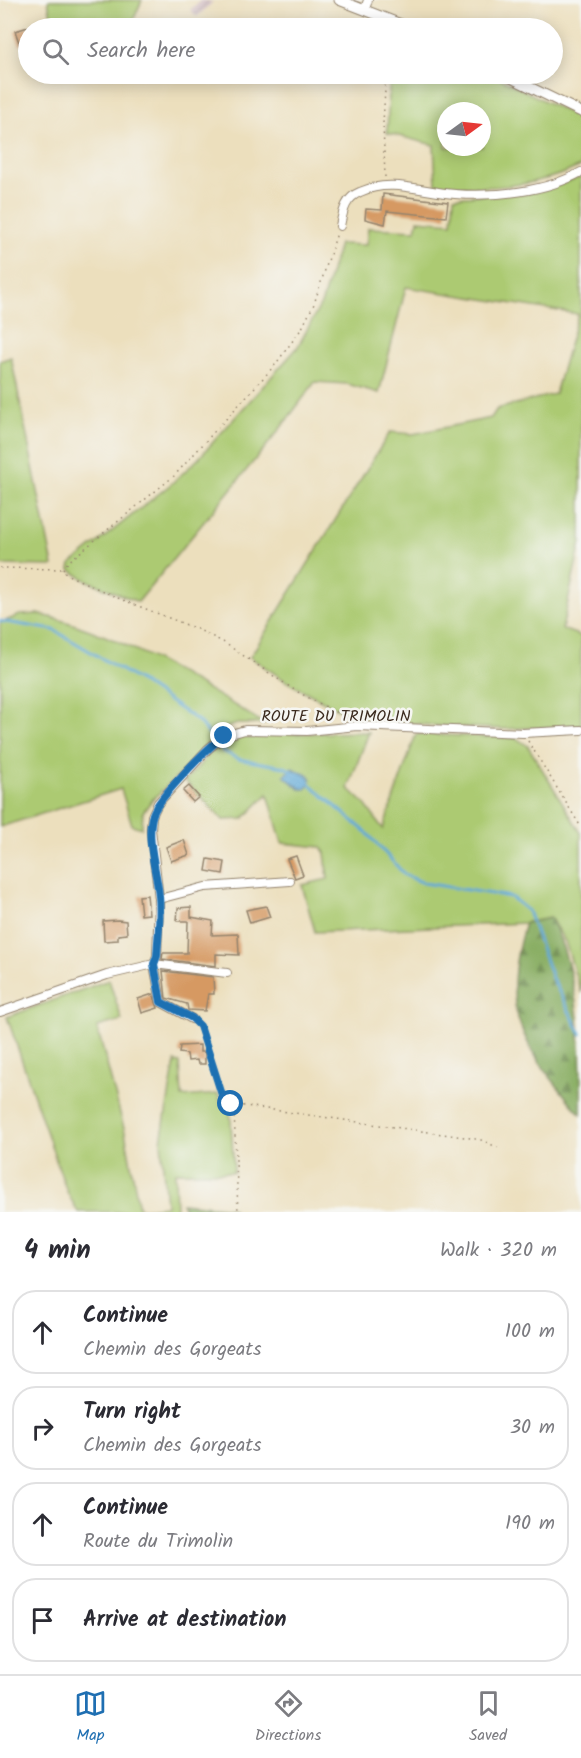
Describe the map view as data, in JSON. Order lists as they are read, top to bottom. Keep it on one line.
{"streets":{"street":["ROUTE DU TRIMOLIN"]},"north":"right","page":{"search":"Search here","heading":["4 min","Walk · 320 m"],"list":[["Continue","Chemin des Gorgeats","100 m"],["Turn right","Chemin des Gorgeats","30 m"],["Continue","Route du Trimolin","190 m"],"Arrive at destination"],"nav":["Map","Directions","Saved"]}}
